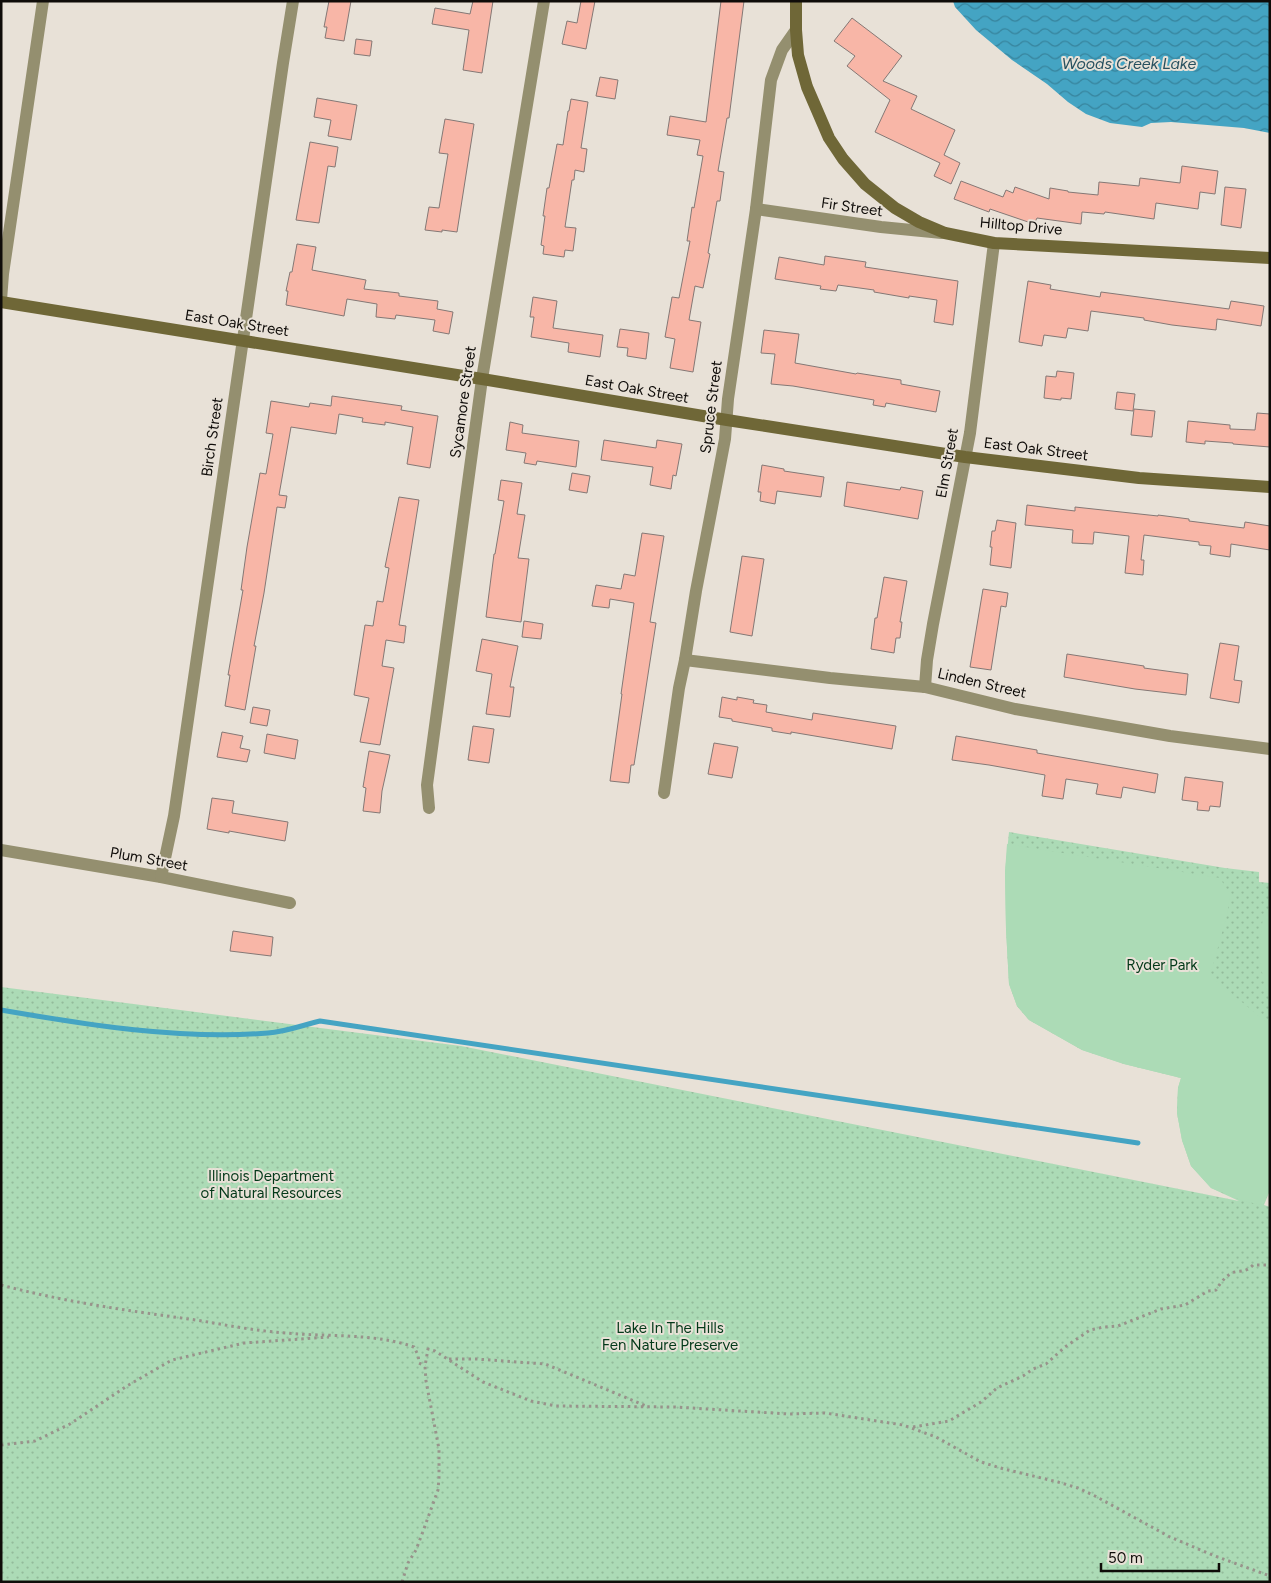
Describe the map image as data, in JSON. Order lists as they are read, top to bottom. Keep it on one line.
{"streets":{"street":["Fir Street","Hilltop Drive","East Oak Street","Sycamore Street","Spruce Street","Birch Street","Elm Street","Linden Street","Plum Street"]},"crossings":[["Fir Street","Hilltop Drive"],["Fir Street","Spruce Street"],["Hilltop Drive","Spruce Street"],["Hilltop Drive","Elm Street"],["East Oak Street","Sycamore Street"],["East Oak Street","Spruce Street"],["East Oak Street","Birch Street"],["East Oak Street","Elm Street"],["Spruce Street","Linden Street"],["Birch Street","Plum Street"],["Elm Street","Linden Street"]],"water":["Woods Creek Lake"],"parks":["Ryder Park","Illinois Department of Natural Resources","Lake In The Hills Fen Nature Preserve"],"scale_bar":"50 m"}
